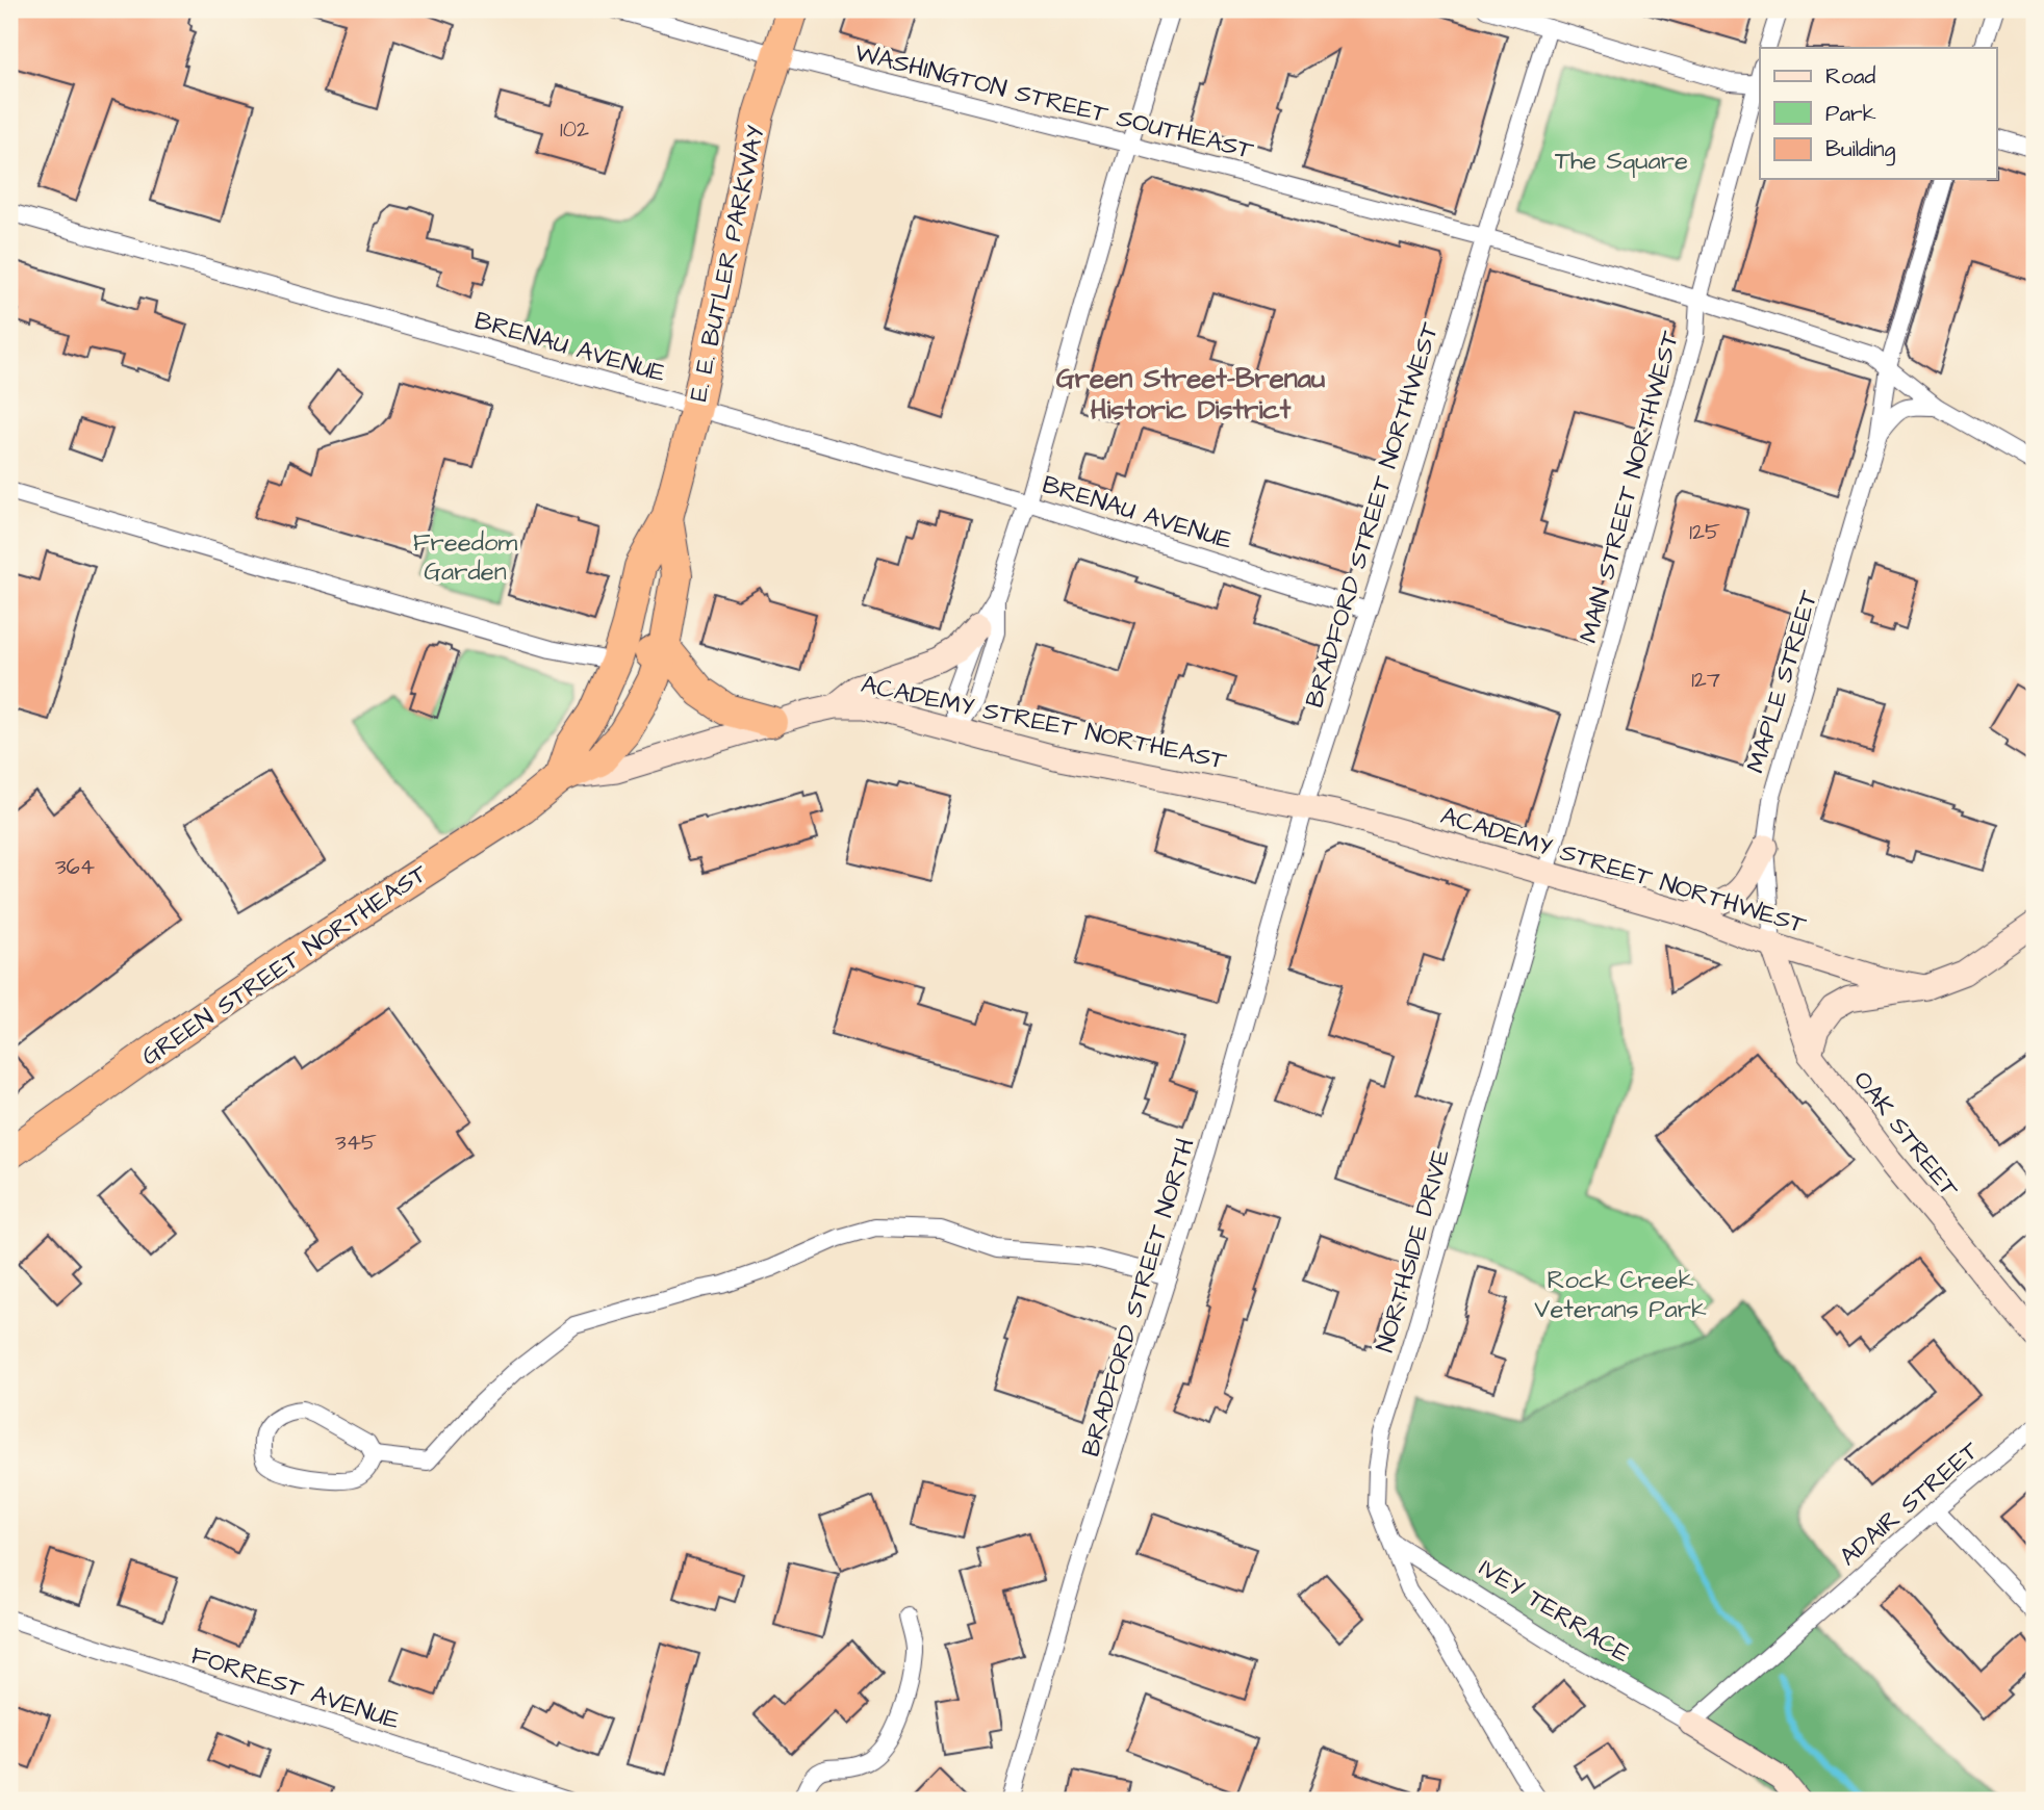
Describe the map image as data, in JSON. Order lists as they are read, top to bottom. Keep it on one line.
{"streets":{"highway":["E. E. BUTLER PARKWAY","GREEN STREET NORTHEAST"],"street":["WASHINGTON STREET SOUTHEAST","BRENAU AVENUE","MAIN STREET NORTHWEST","BRADFORD STREET NORTHWEST","MAPLE STREET","ACADEMY STREET NORTHEAST","ACADEMY STREET NORTHWEST","OAK STREET","NORTHSIDE DRIVE","BRADFORD STREET NORTH","ADAIR STREET","IVEY TERRACE","FORREST AVENUE"]},"crossings":[["WASHINGTON STREET SOUTHEAST","E. E. BUTLER PARKWAY"],["WASHINGTON STREET SOUTHEAST","MAIN STREET NORTHWEST"],["WASHINGTON STREET SOUTHEAST","BRADFORD STREET NORTHWEST"],["WASHINGTON STREET SOUTHEAST","MAPLE STREET"],["E. E. BUTLER PARKWAY","BRENAU AVENUE"],["E. E. BUTLER PARKWAY","ACADEMY STREET NORTHEAST"],["E. E. BUTLER PARKWAY","GREEN STREET NORTHEAST"],["BRENAU AVENUE","BRADFORD STREET NORTHWEST"],["MAIN STREET NORTHWEST","NORTHSIDE DRIVE"],["BRADFORD STREET NORTHWEST","ACADEMY STREET NORTHEAST"],["BRADFORD STREET NORTHWEST","ACADEMY STREET NORTHWEST"],["BRADFORD STREET NORTHWEST","BRADFORD STREET NORTH"],["MAPLE STREET","ACADEMY STREET NORTHWEST"],["MAPLE STREET","OAK STREET"],["ACADEMY STREET NORTHEAST","ACADEMY STREET NORTHWEST"],["ACADEMY STREET NORTHEAST","GREEN STREET NORTHEAST"],["ACADEMY STREET NORTHEAST","BRADFORD STREET NORTH"],["ACADEMY STREET NORTHWEST","OAK STREET"],["ACADEMY STREET NORTHWEST","NORTHSIDE DRIVE"],["ACADEMY STREET NORTHWEST","BRADFORD STREET NORTH"],["NORTHSIDE DRIVE","IVEY TERRACE"],["ADAIR STREET","IVEY TERRACE"]],"districts":["Green Street-Brenau Historic District"],"parks":["The Square","Freedom Garden","Rock Creek Veterans Park"],"house_numbers":["102","125","127","364","345"],"legend":["Road","Park","Building"]}
